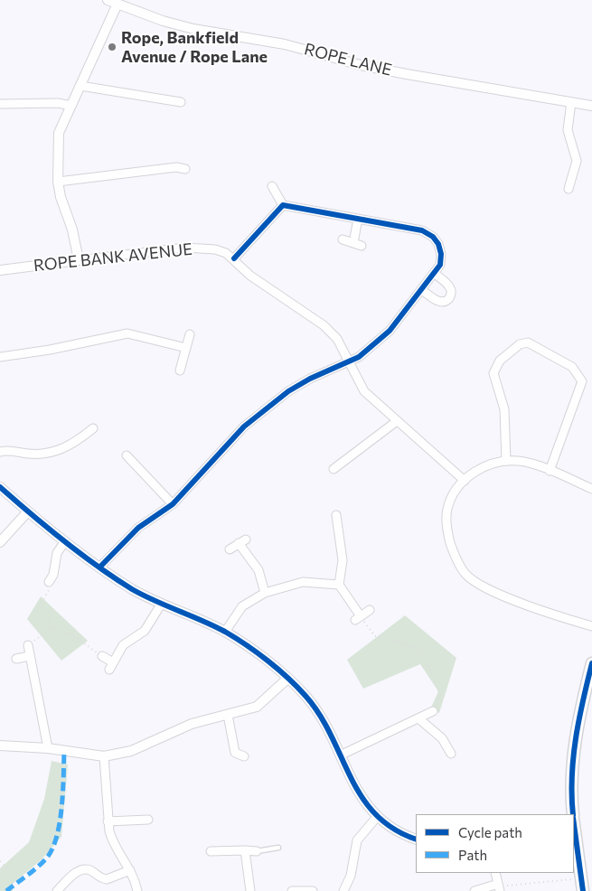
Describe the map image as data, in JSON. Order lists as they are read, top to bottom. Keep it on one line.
{"streets":{"street":["ROPE LANE","ROPE BANK AVENUE"]},"places":["Rope, Bankfield Avenue / Rope Lane"],"legend":["Cycle path","Path"]}
